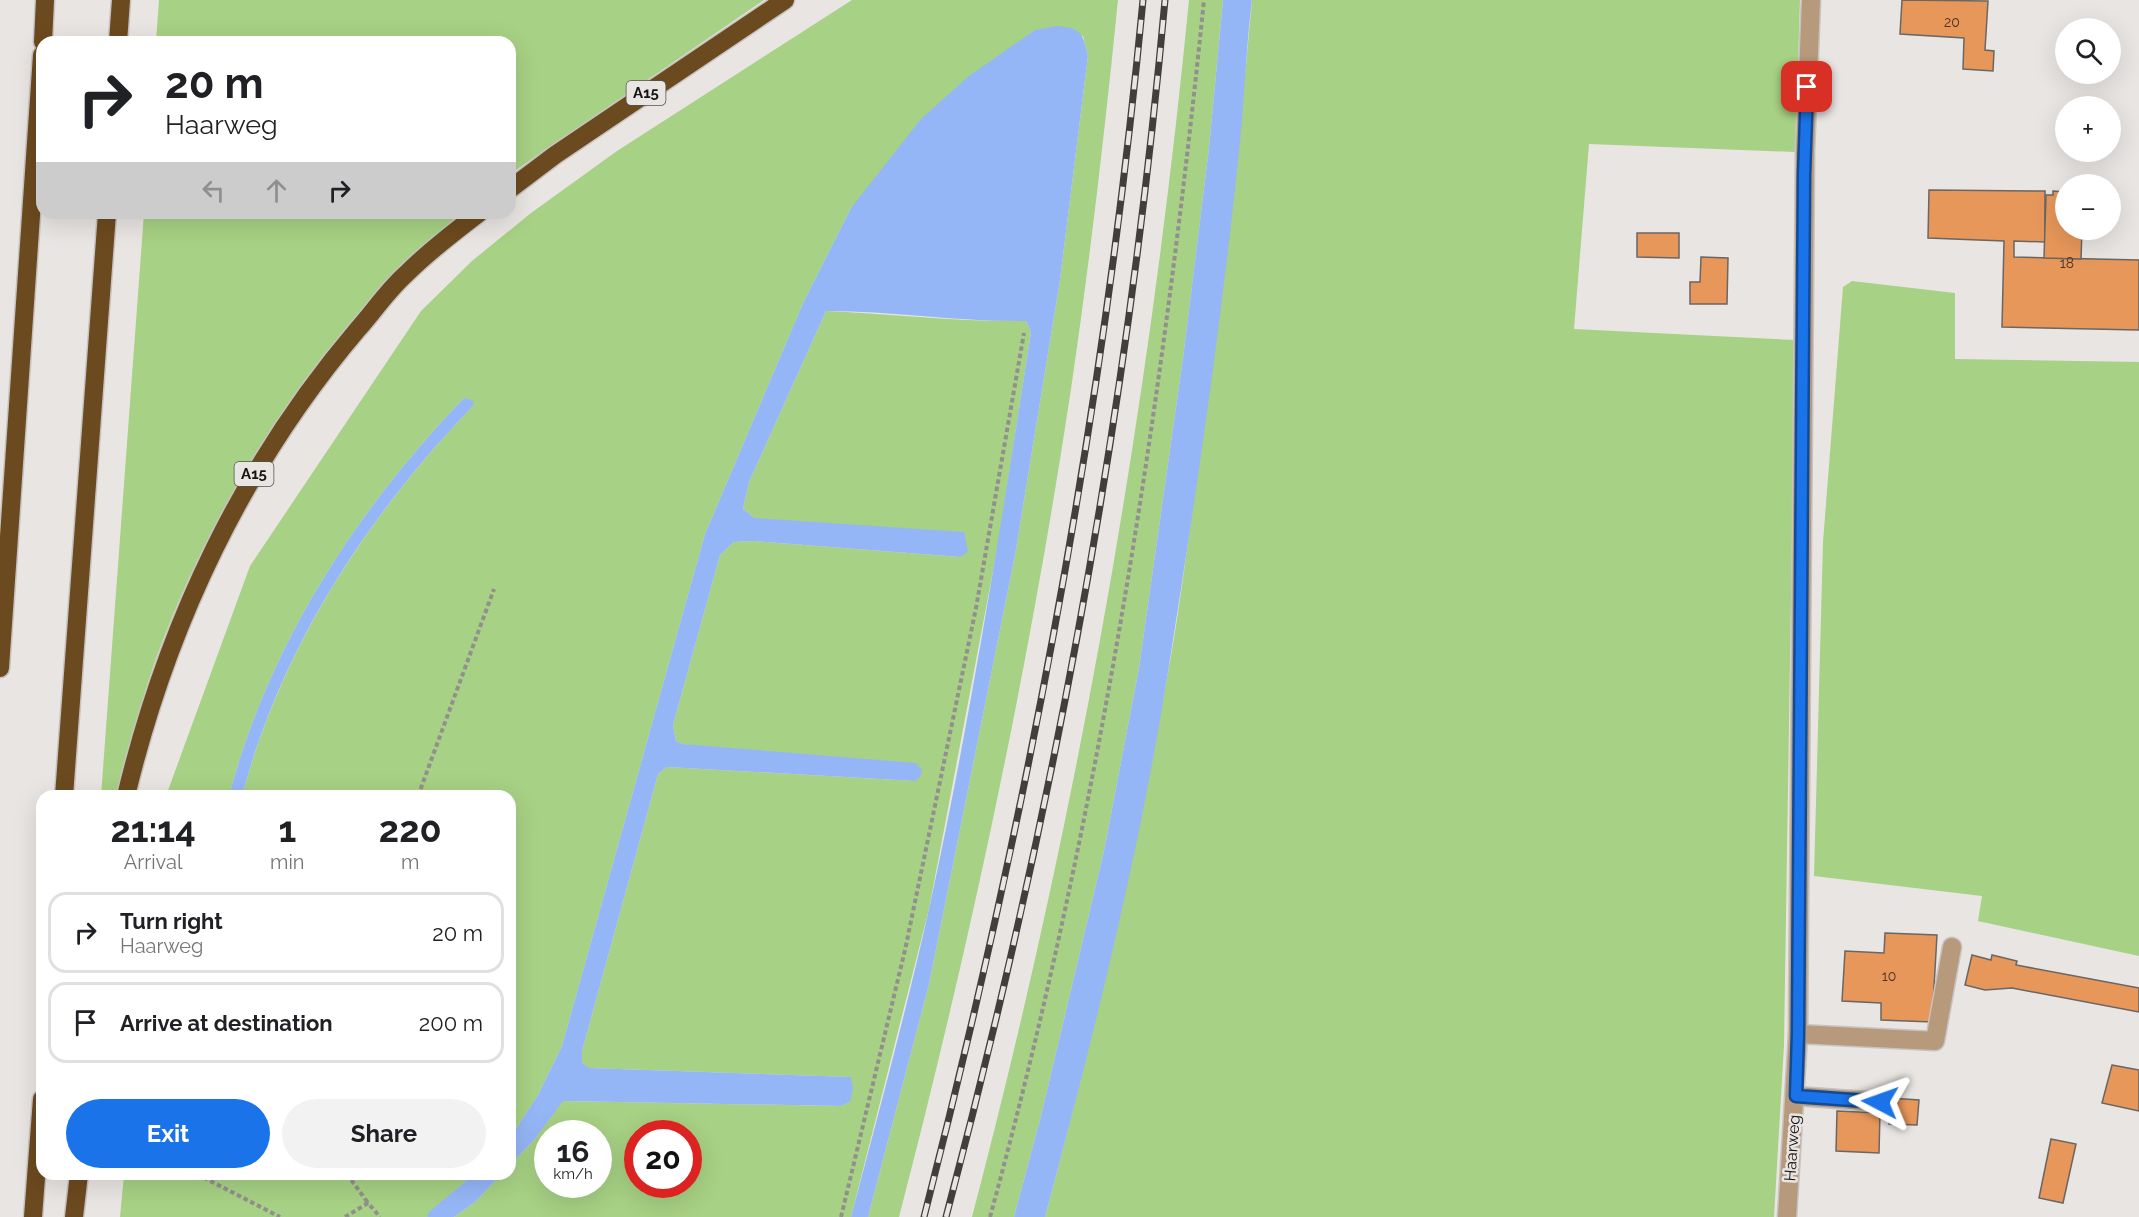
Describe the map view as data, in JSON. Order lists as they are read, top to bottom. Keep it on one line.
{"streets":{"highway":["A15"],"street":["Haarweg"]},"house_numbers":["20","18","10"],"page":{"map_buttons":["+","−"],"turn":["20 m","Haarweg"],"eta":["21:14","Arrival","1","min","220","m"],"list":[{"name":"Turn right","note":"Haarweg","value":"20 m"},{"name":"Arrive at destination","value":"200 m"}],"buttons":["Exit","Share"],"speed":"16 km/h","limit":"20"}}
